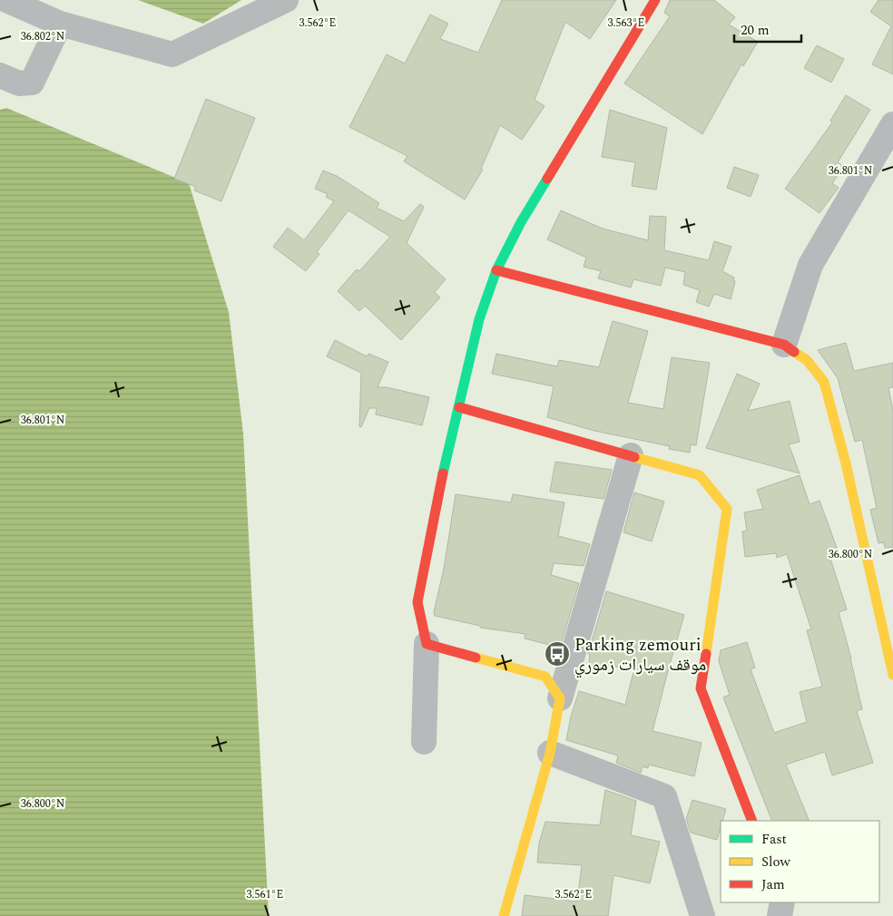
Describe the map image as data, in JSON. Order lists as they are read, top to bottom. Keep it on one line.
{"places":{"bus stop":["Parking zemouri موقف سيارات زموري"]},"legend":["Fast","Slow","Jam"],"scale_bar":"20 m","coordinates":["3.562°E","3.563°E","36.802°N","36.801°N","36.800°N","3.561°E"]}
